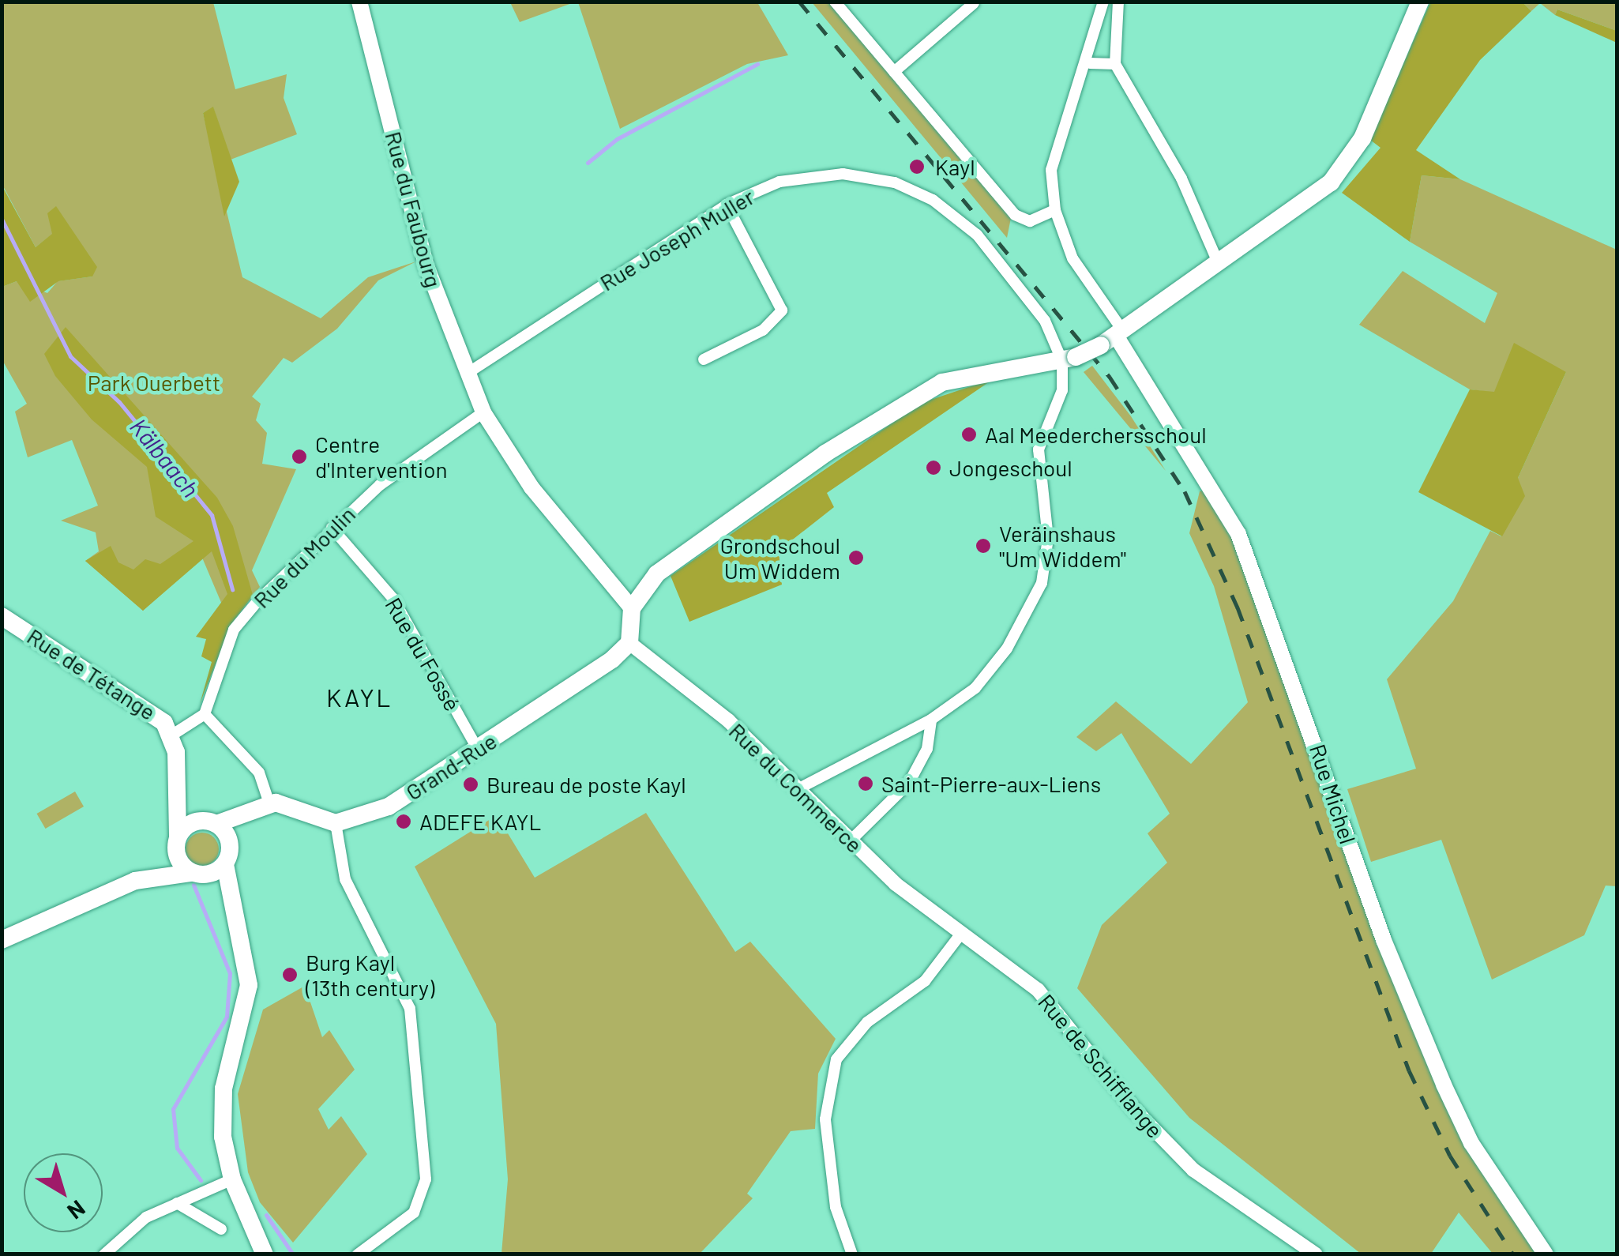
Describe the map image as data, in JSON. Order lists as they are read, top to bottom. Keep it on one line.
{"streets":{"main road":["Rue du Faubourg","Rue de Tétange","Grand-Rue","Rue Michel"],"street":["Rue Joseph Muller","Rue du Moulin","Rue du Fossé","Rue du Commerce","Rue de Schifflange"]},"crossings":[["Rue du Faubourg","Rue Joseph Muller"],["Rue du Faubourg","Rue du Moulin"],["Rue du Moulin","Rue du Fossé"],["Rue du Fossé","Grand-Rue"],["Grand-Rue","Rue du Commerce"],["Rue du Commerce","Rue de Schifflange"]],"districts":["KAYL"],"water":["Kälbaach"],"parks":["Park Ouerbett"],"places":["Kayl","Aal Meederchersschoul","Centre d'Intervention","Jongeschoul","Veräinshaus \"Um Widdem\"","Grondschoul Um Widdem","Saint-Pierre-aux-Liens","Bureau de poste Kayl","ADEFE KAYL","Burg Kayl (13th century)"],"north":"bottom right"}
